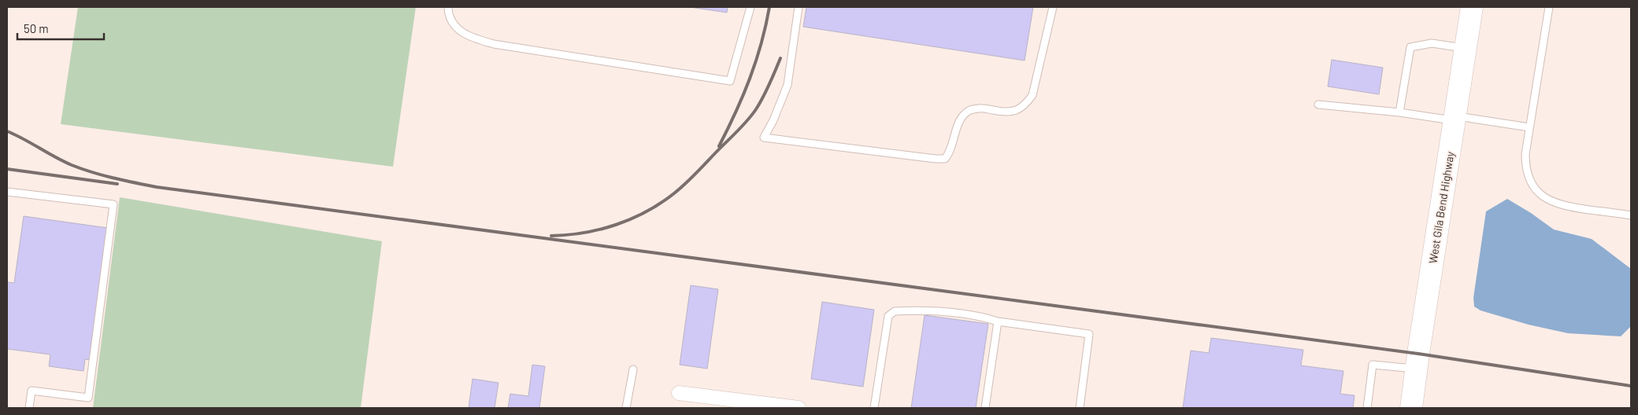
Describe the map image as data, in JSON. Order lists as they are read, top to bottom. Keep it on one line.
{"streets":{"main road":["West Gila Bend Highway"]},"scale_bar":"50 m"}
